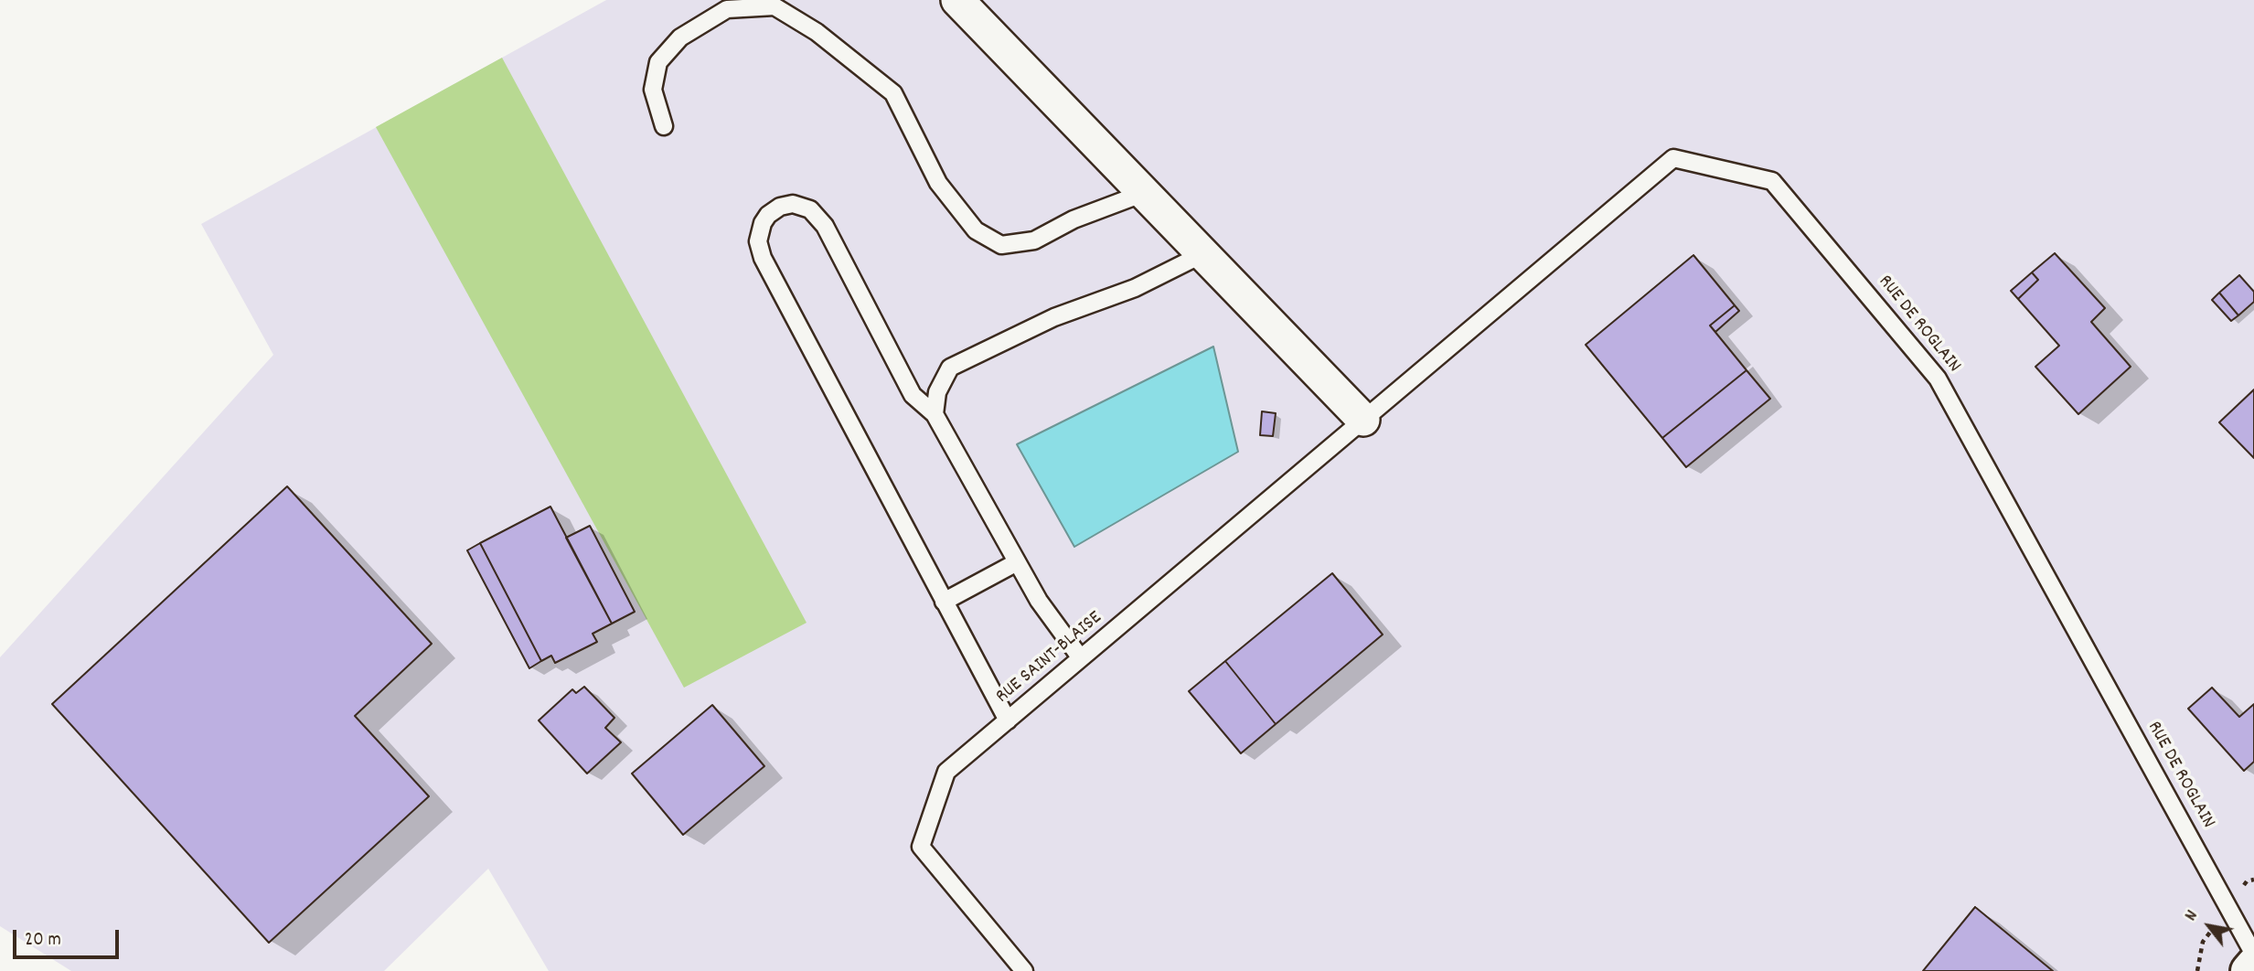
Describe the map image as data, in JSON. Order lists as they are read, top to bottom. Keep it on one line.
{"streets":{"lane":["RUE DE ROGLAIN","RUE SAINT-BLAISE"]},"crossings":[["RUE DE ROGLAIN","RUE SAINT-BLAISE"]],"scale_bar":"20 m","north":"top left"}
